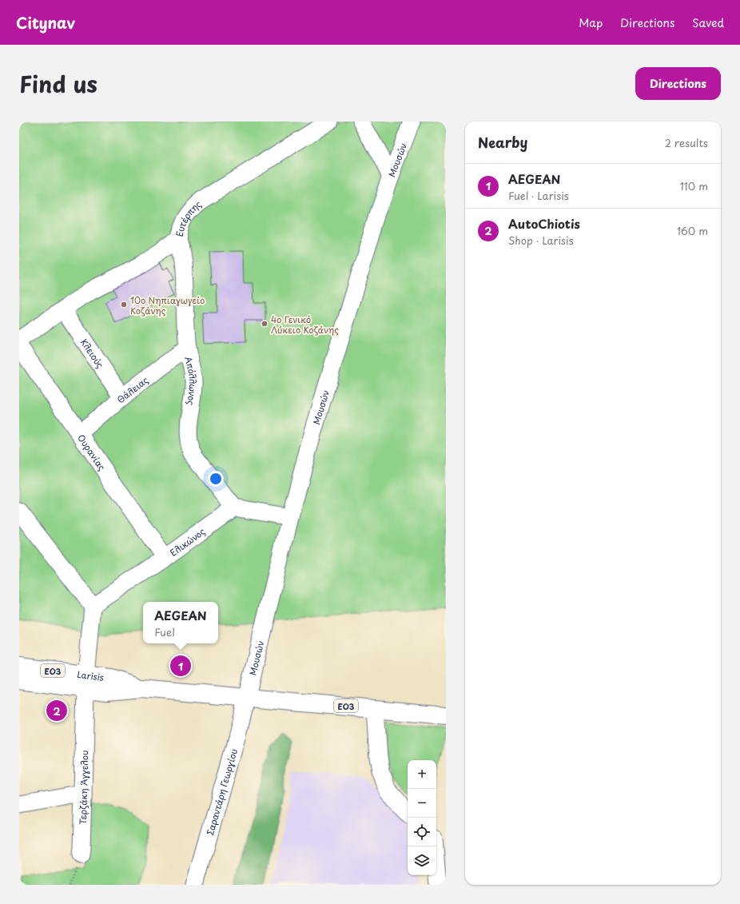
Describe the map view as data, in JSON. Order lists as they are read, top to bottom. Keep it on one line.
{"streets":{"main road":["ΕΟ3","Larisis"],"street":["Μουσών","Ευτέρπης","Κλειούς","Απόλλωνος","Θάλειας","Ουρανίας","Ελικώνος","Τερζάκη Άγγελου","Σαραντάρη Γεωργίου"]},"crossings":[["Μουσών","ΕΟ3"],["Μουσών","Larisis"],["Μουσών","Σαραντάρη Γεωργίου"],["Ευτέρπης","Κλειούς"],["Ευτέρπης","Απόλλωνος"],["Κλειούς","Θάλειας"],["Απόλλωνος","Θάλειας"],["Απόλλωνος","Ελικώνος"],["Θάλειας","Ουρανίας"],["Ουρανίας","Ελικώνος"],["Ελικώνος","Τερζάκη Άγγελου"],["ΕΟ3","Larisis"],["ΕΟ3","Σαραντάρη Γεωργίου"],["Larisis","Τερζάκη Άγγελου"],["Larisis","Σαραντάρη Γεωργίου"]],"places":["10ο Νηπιαγωγείο Κοζάνης","4ο Γενικό Λύκειο Κοζάνης"],"page":{"header":"Citynav","nav":["Map","Directions","Saved"],"title":"Find us","buttons":"Directions","heading":["Nearby","2 results"],"list":[{"mark":"1","name":"AEGEAN","note":"Fuel · Larisis","value":"110 m"},{"mark":"2","name":"AutoChiotis","note":"Shop · Larisis","value":"160 m"}],"popup":["AEGEAN","Fuel"],"pins":["1","2"],"map_buttons":["+","−"]}}
